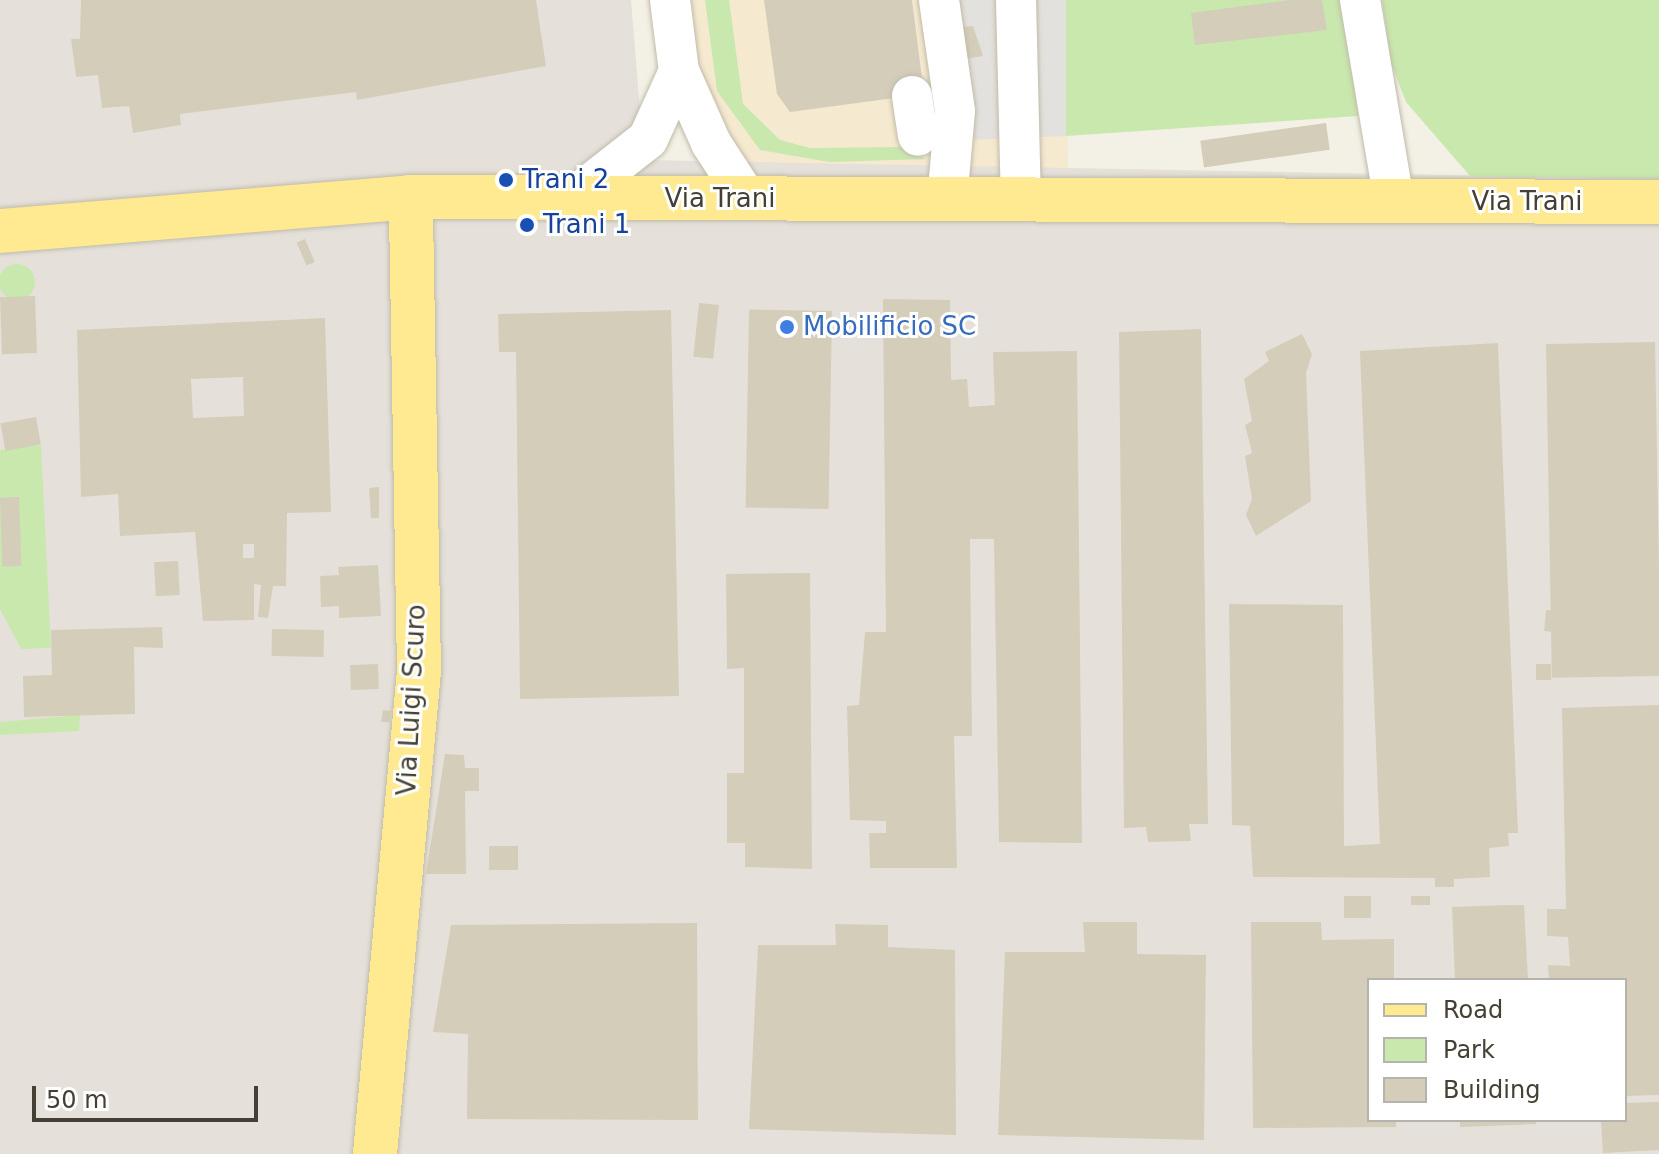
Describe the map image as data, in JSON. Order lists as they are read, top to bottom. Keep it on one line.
{"streets":{"main road":["Via Trani","Via Luigi Scuro"]},"crossings":[["Via Trani","Via Luigi Scuro"]],"places":["Trani 2","Trani 1","Mobilificio SC"],"legend":["Road","Park","Building"],"scale_bar":"50 m"}
